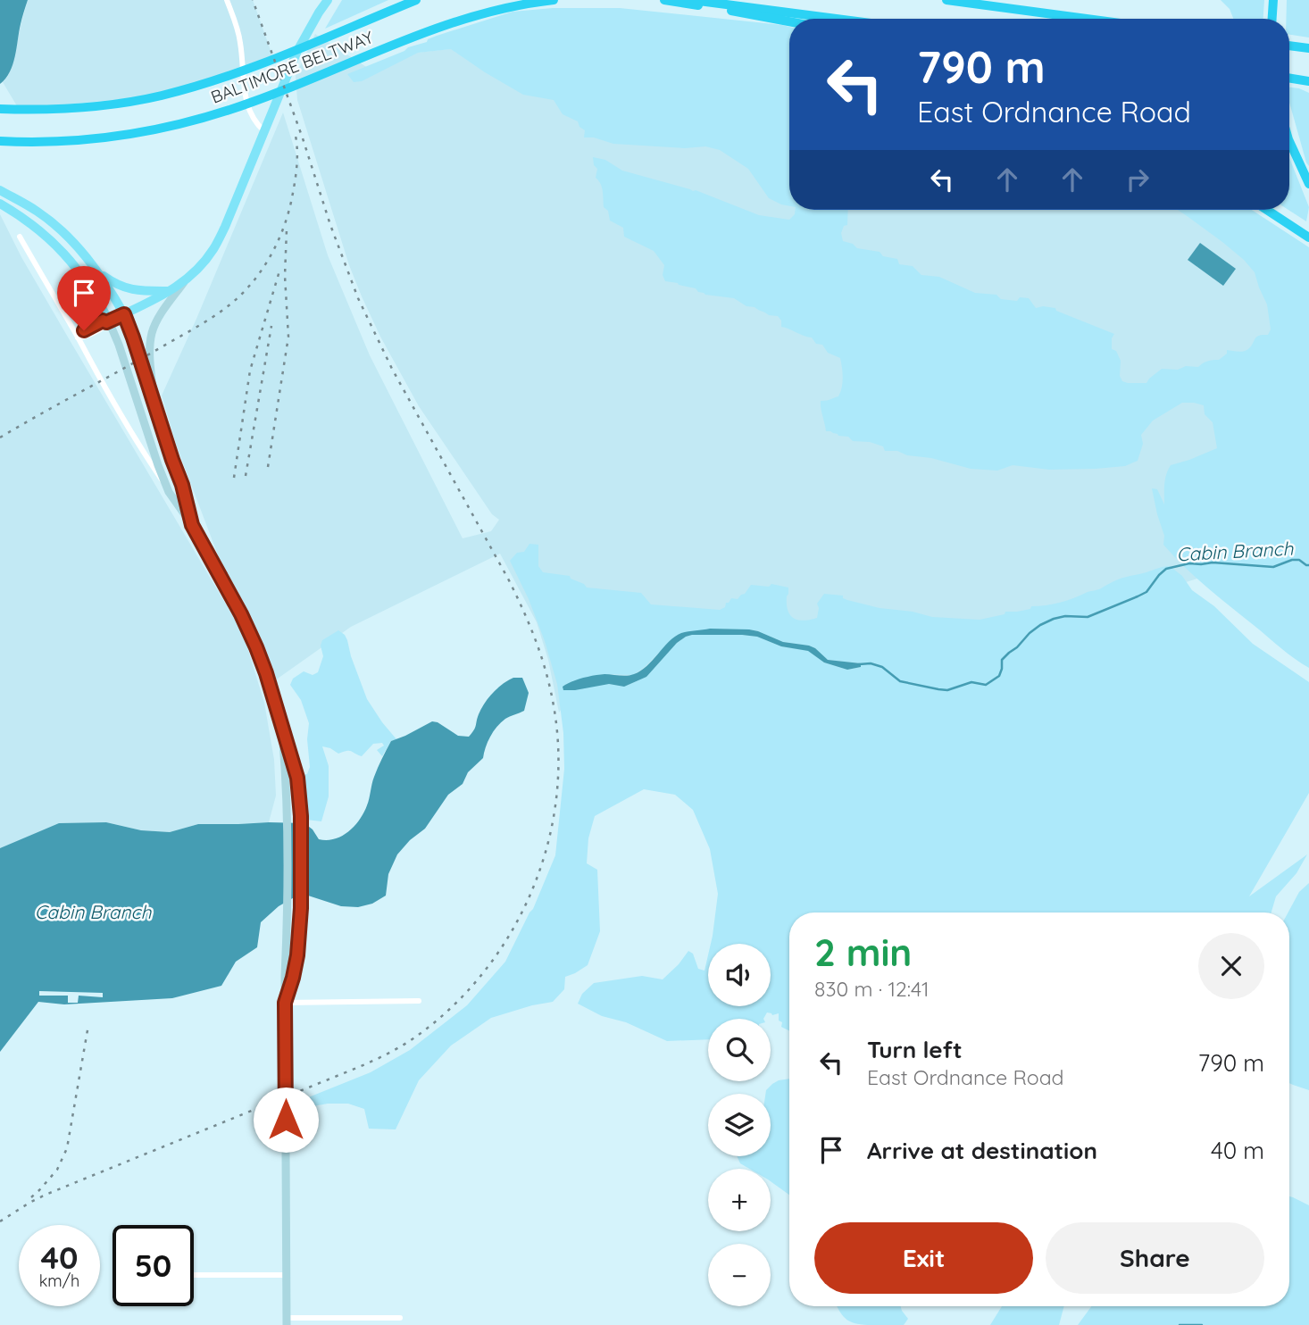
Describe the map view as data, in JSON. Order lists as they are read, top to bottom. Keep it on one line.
{"streets":{"highway":["BALTIMORE BELTWAY"]},"water":["Cabin Branch"],"page":{"turn":["790 m","East Ordnance Road"],"heading":["2 min","830 m · 12:41"],"map_buttons":["+","−"],"list":[{"name":"Turn left","note":"East Ordnance Road","value":"790 m"},{"name":"Arrive at destination","value":"40 m"}],"buttons":["Exit","Share"],"speed":"40 km/h","limit":"50"}}
